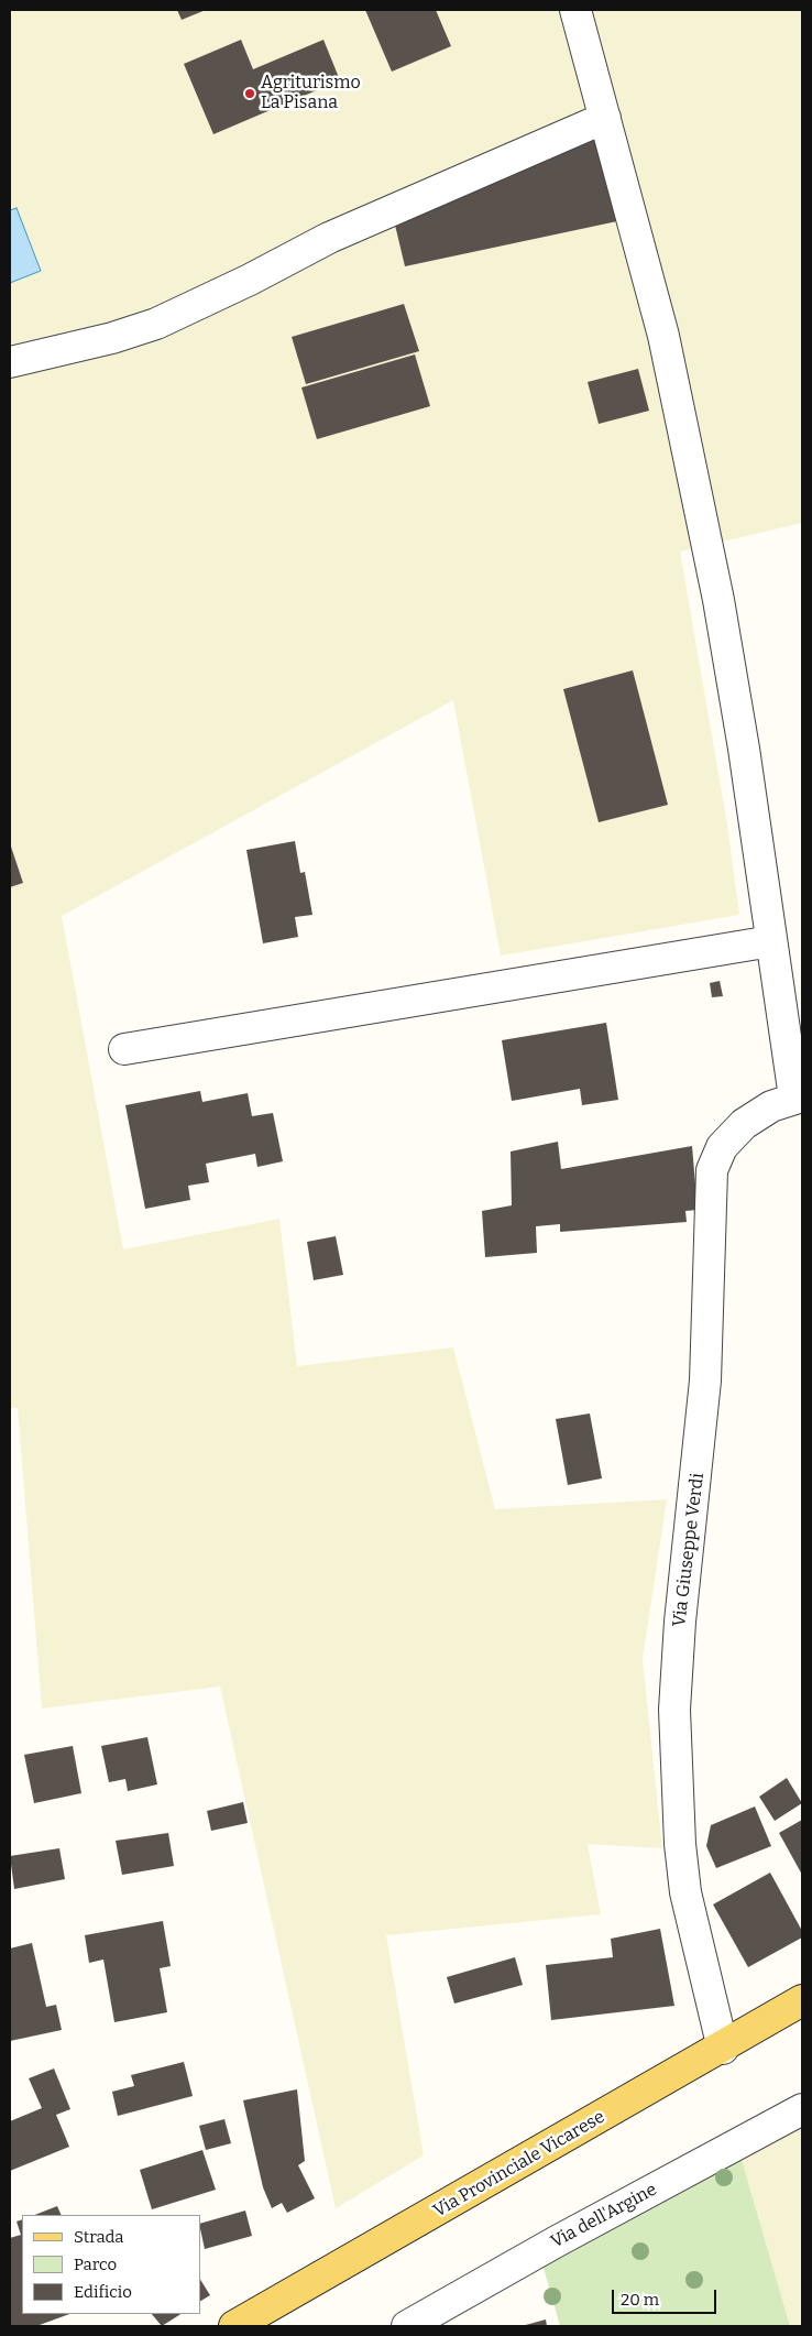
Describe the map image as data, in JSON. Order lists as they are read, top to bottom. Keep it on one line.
{"streets":{"main road":["Via Provinciale Vicarese"],"street":["Via Giuseppe Verdi","Via dell'Argine"]},"crossings":[["Via Giuseppe Verdi","Via Provinciale Vicarese"]],"places":["Agriturismo La Pisana"],"legend":["Strada","Parco","Edificio"],"scale_bar":"20 m"}
